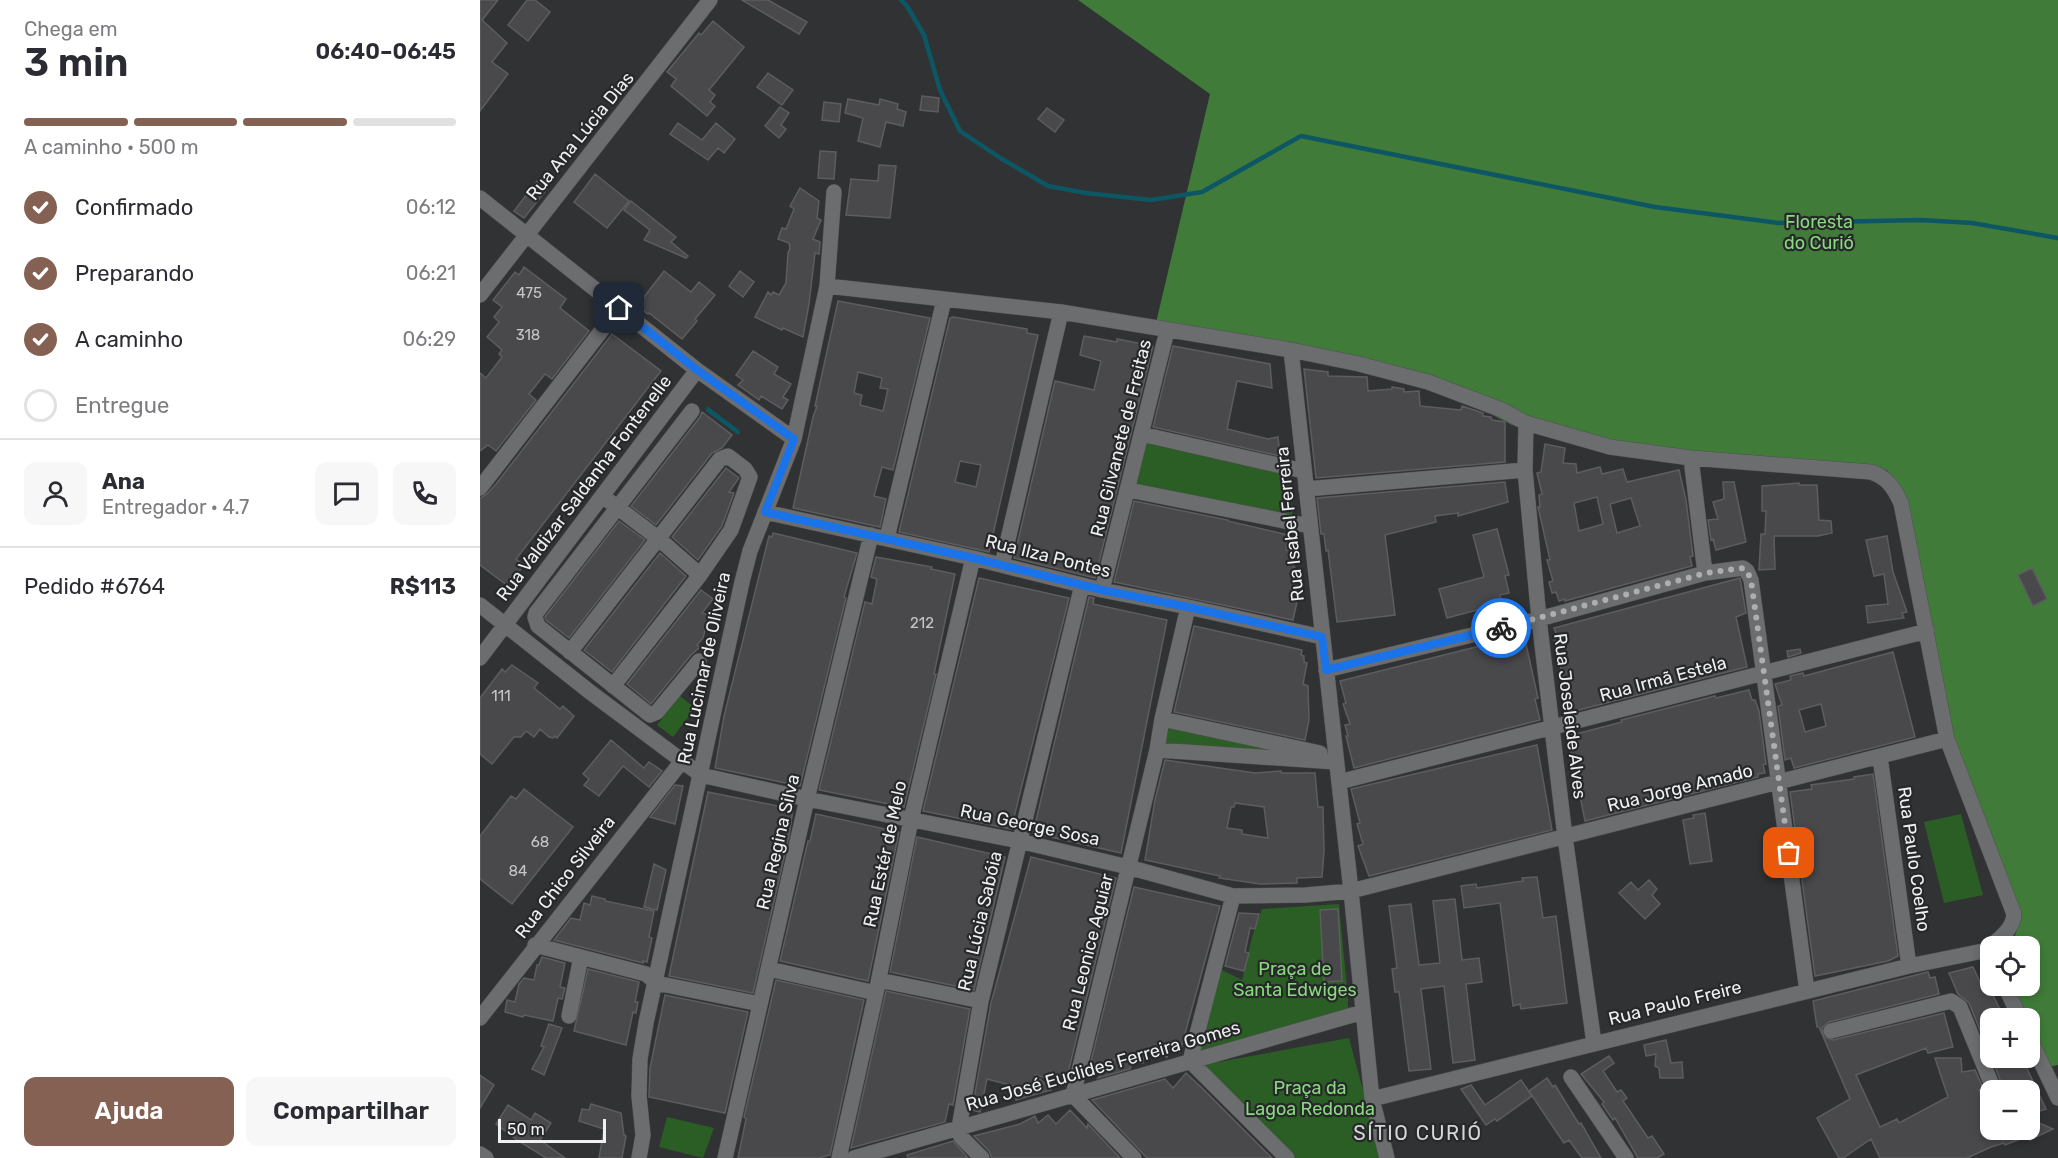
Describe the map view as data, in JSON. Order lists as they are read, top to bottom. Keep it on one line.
{"streets":{"street":["Rua Ana Lúcia Dias","Rua Gilvanete de Freitas","Rua Valdizar Saldanha Fontenelle","Rua Isabel Ferreira","Rua Ilza Pontes","Rua Lucimar de Oliveira","Rua Irmã Estela","Rua Joseleide Alves","Rua Jorge Amado","Rua George Sosa","Rua Regina Silva","Rua Estér de Melo","Rua Paulo Coelho","Rua Chico Silveira","Rua Lúcia Sabóia","Rua Leonice Aguiar","Rua Paulo Freire","Rua José Euclides Ferreira Gomes"]},"crossings":[["Rua Gilvanete de Freitas","Rua Ilza Pontes"],["Rua Isabel Ferreira","Rua Ilza Pontes"],["Rua Isabel Ferreira","Rua Irmã Estela"],["Rua Isabel Ferreira","Rua Jorge Amado"],["Rua Isabel Ferreira","Rua George Sosa"],["Rua Isabel Ferreira","Rua Paulo Freire"],["Rua Isabel Ferreira","Rua José Euclides Ferreira Gomes"],["Rua Ilza Pontes","Rua Lucimar de Oliveira"],["Rua Ilza Pontes","Rua Regina Silva"],["Rua Ilza Pontes","Rua Estér de Melo"],["Rua Ilza Pontes","Rua Lúcia Sabóia"],["Rua Ilza Pontes","Rua Leonice Aguiar"],["Rua Lucimar de Oliveira","Rua George Sosa"],["Rua Irmã Estela","Rua Joseleide Alves"],["Rua Joseleide Alves","Rua Jorge Amado"],["Rua Joseleide Alves","Rua Paulo Freire"],["Rua Jorge Amado","Rua George Sosa"],["Rua Jorge Amado","Rua Paulo Coelho"],["Rua George Sosa","Rua Regina Silva"],["Rua George Sosa","Rua Estér de Melo"],["Rua George Sosa","Rua Lúcia Sabóia"],["Rua George Sosa","Rua Leonice Aguiar"],["Rua Paulo Coelho","Rua Paulo Freire"],["Rua Lúcia Sabóia","Rua José Euclides Ferreira Gomes"],["Rua Leonice Aguiar","Rua José Euclides Ferreira Gomes"]],"districts":["SÍTIO CURIÓ"],"parks":["Floresta do Curió","Praça de Santa Edwiges","Praça da Lagoa Redonda"],"house_numbers":["475","318","212","111","68","84"],"scale_bar":"50 m","page":{"heading":["3 min","Chega em","06:40–06:45"],"panel":["Ana","Entregador · 4.7","Pedido #6764","R$113"],"bar":"A caminho · 500 m","list":[["Confirmado","06:12"],["Preparando","06:21"],["A caminho","06:29"],"Entregue"],"map_buttons":["+","−"],"buttons":["Ajuda","Compartilhar"],"scale":"50 m"}}
